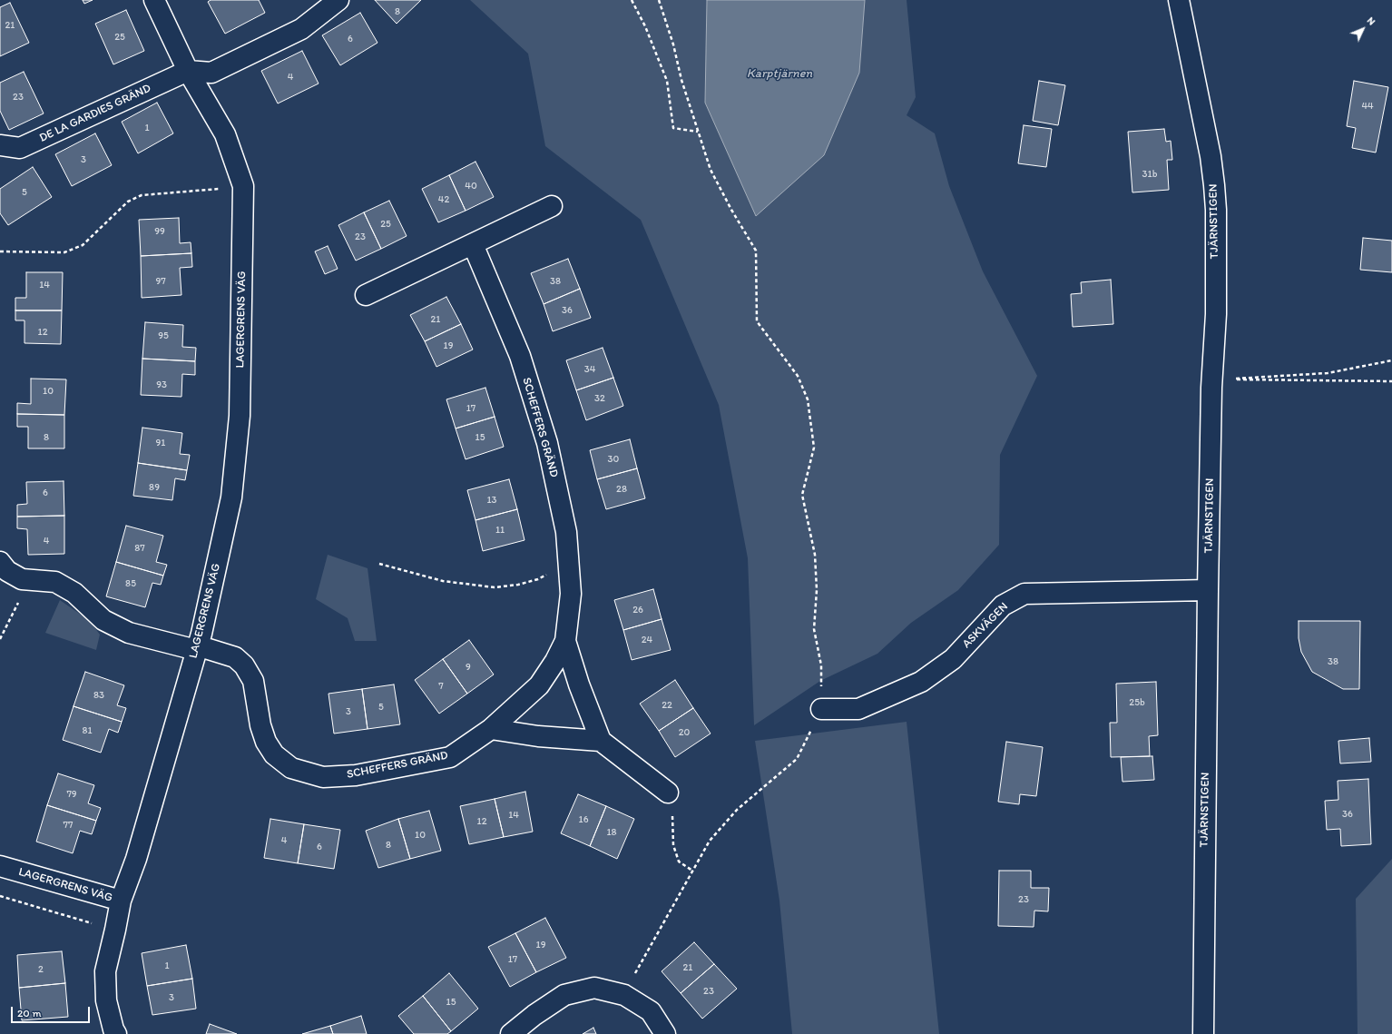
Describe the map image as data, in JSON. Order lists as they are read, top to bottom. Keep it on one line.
{"streets":{"street":["DE LA GARDIES GRÄND","TJÄRNSTIGEN","LAGERGRENS VÄG","SCHEFFERS GRÄND","ASKVÄGEN"]},"crossings":[["TJÄRNSTIGEN","ASKVÄGEN"],["LAGERGRENS VÄG","SCHEFFERS GRÄND"]],"water":["Karptjärnen"],"house_numbers":["8","21","25","6","4","23","44","1","3","31b","40","5","42","25","99","23","97","38","14","36","21","12","95","19","34","93","10","32","17","8","15","91","30","89","28","6","13","11","4","87","85","26","24","38","9","7","83","25b","22","5","3","81","20","79","36","14","16","12","77","18","10","4","8","6","23","19","17","1","21","2","23","3","15"],"scale_bar":"20 m","north":"top right"}
